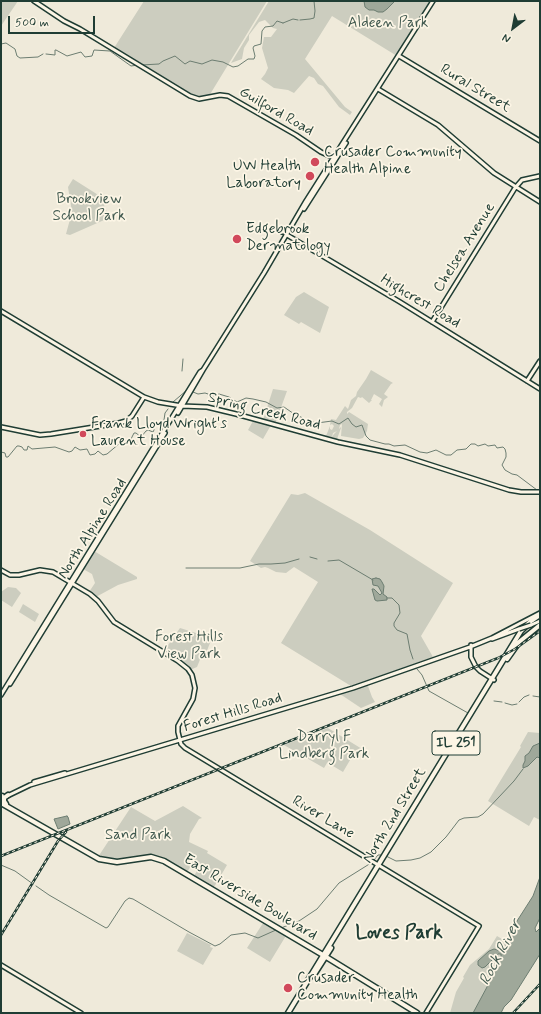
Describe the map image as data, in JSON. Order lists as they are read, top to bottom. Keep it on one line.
{"streets":{"main road":["IL 251","North 2nd Street","East Riverside Boulevard"],"street":["Rural Street","Guilford Road","Chelsea Avenue","Highcrest Road","Spring Creek Road","North Alpine Road","Forest Hills Road","River Lane"]},"crossings":[["Rural Street","North Alpine Road"],["Guilford Road","North Alpine Road"],["Chelsea Avenue","Highcrest Road"],["Highcrest Road","North Alpine Road"],["Spring Creek Road","North Alpine Road"],["Forest Hills Road","North 2nd Street"],["Forest Hills Road","River Lane"],["Forest Hills Road","East Riverside Boulevard"],["North 2nd Street","River Lane"],["North 2nd Street","East Riverside Boulevard"]],"districts":["Loves Park"],"water":["Rock River"],"parks":["Aldeen Park","Brookview School Park","Forest Hills View Park","Darryl F Lindberg Park","Sand Park"],"places":["Crusader Community Health Alpine","UW Health Laboratory","Edgebrook Dermatology","Frank Lloyd Wright's Laurent House","Crusader Community Health"],"scale_bar":"500 m","north":"bottom left"}
